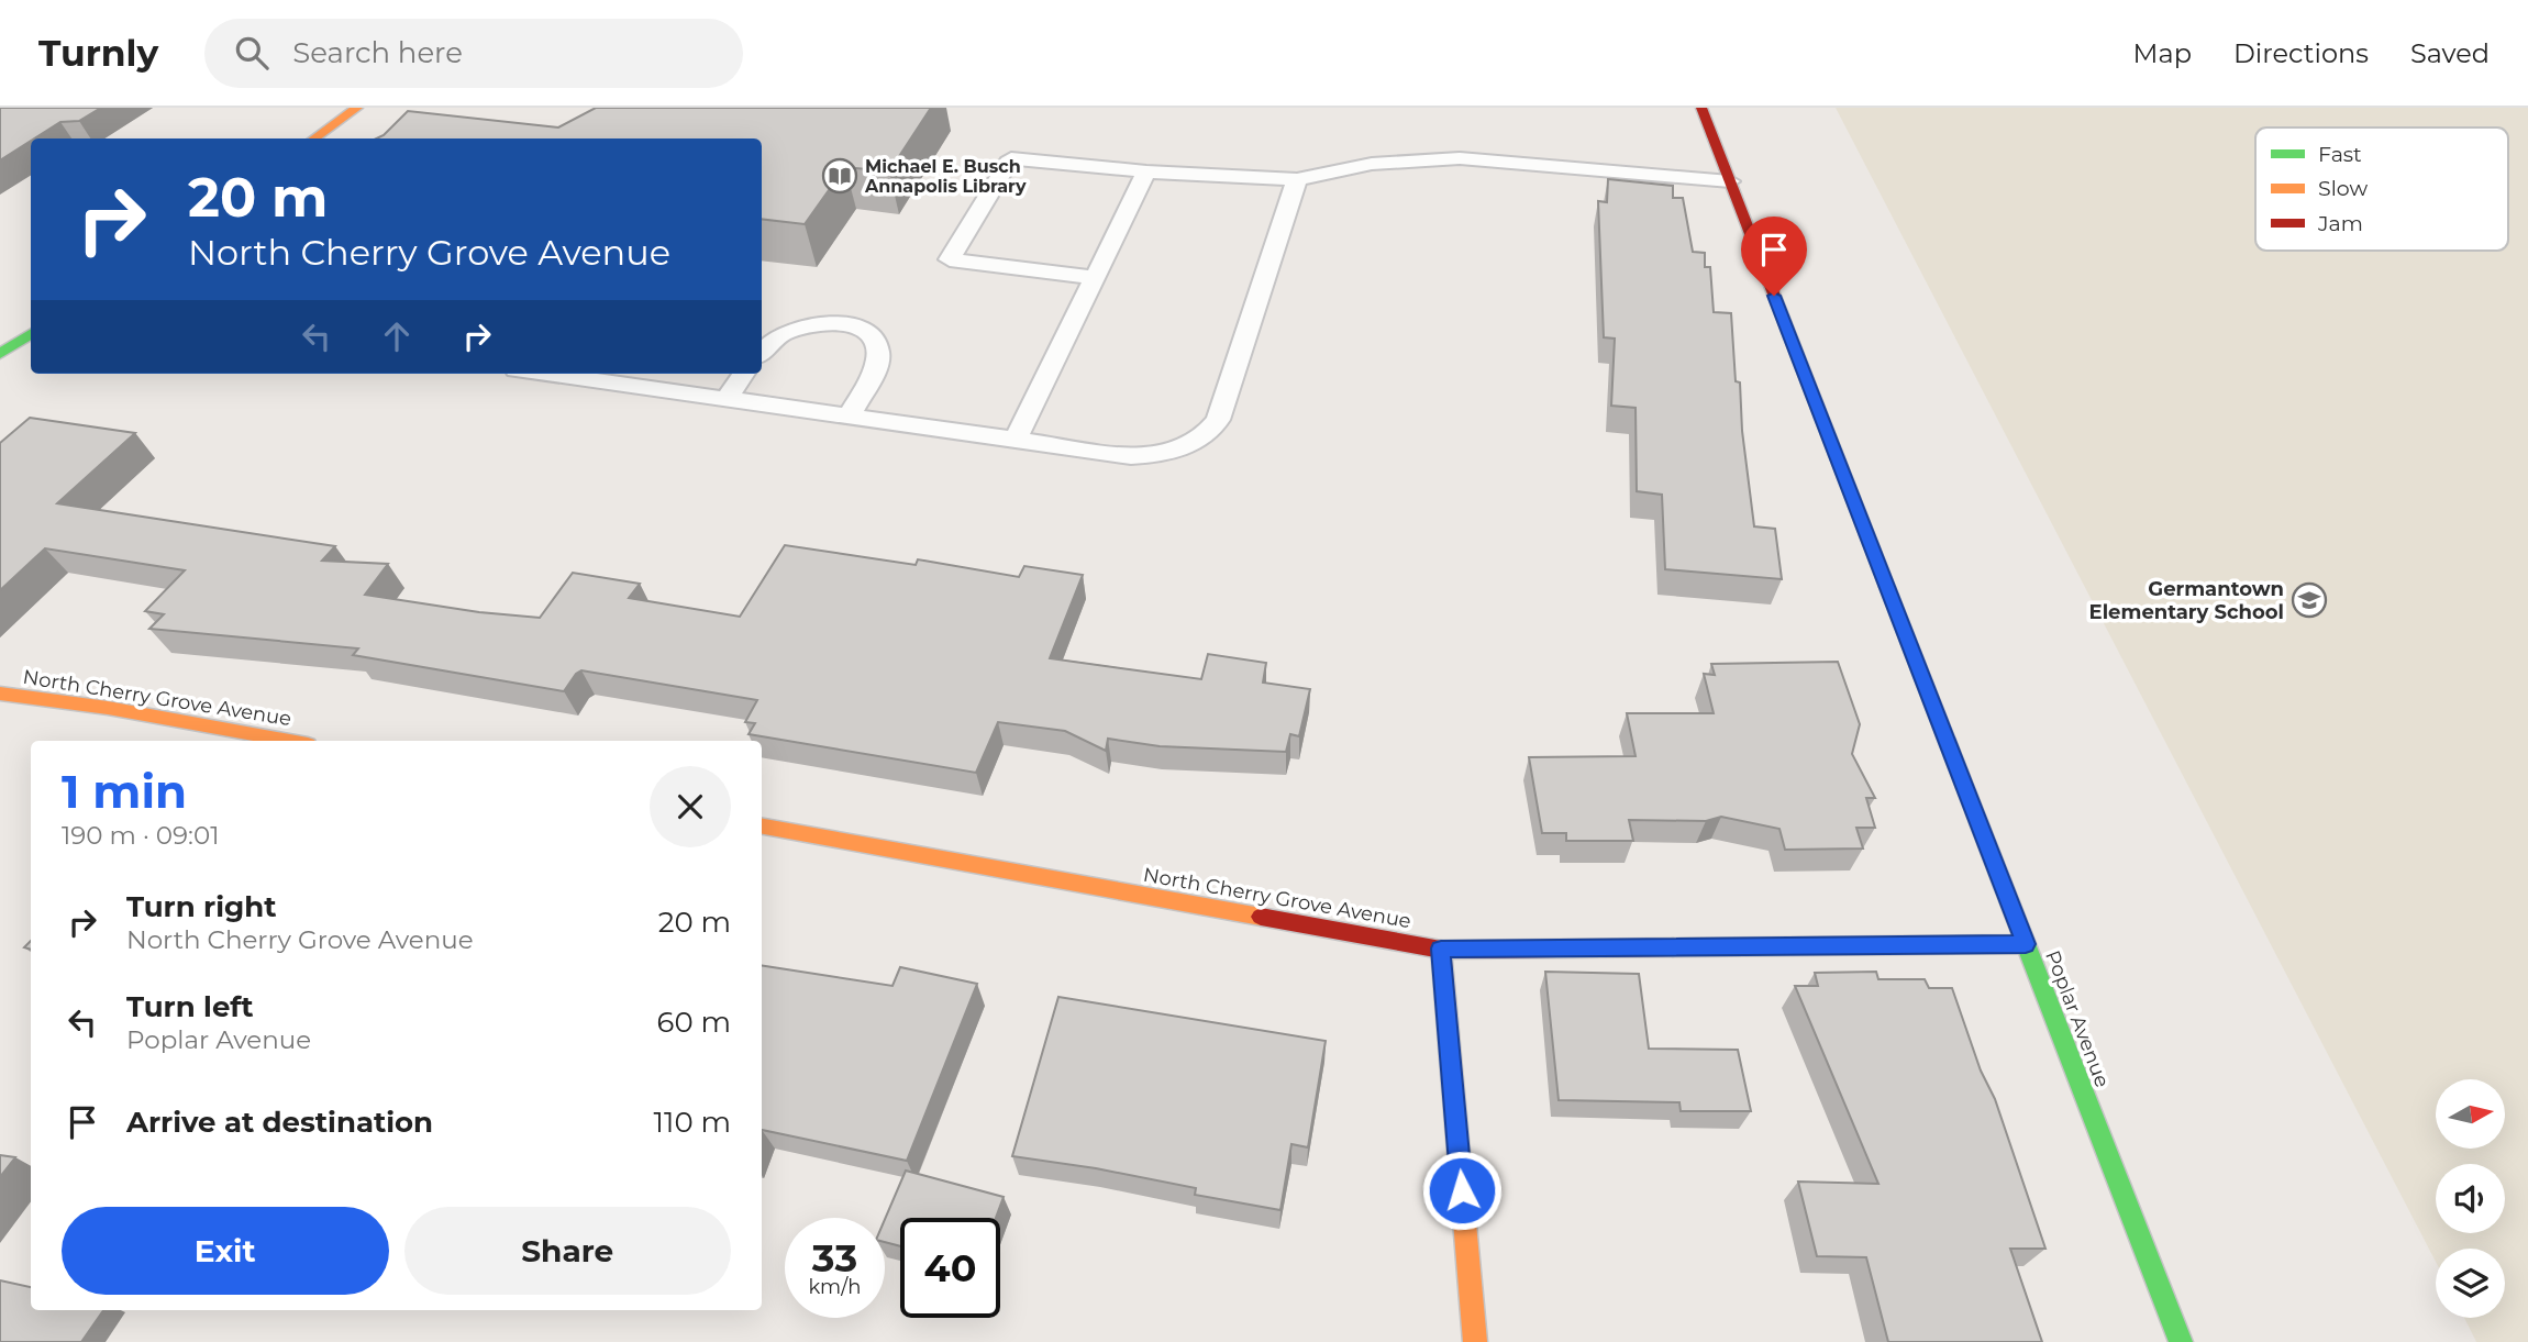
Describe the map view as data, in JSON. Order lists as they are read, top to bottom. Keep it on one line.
{"streets":{"street":["North Cherry Grove Avenue","Poplar Avenue"]},"crossings":[["North Cherry Grove Avenue","Poplar Avenue"]],"places":{"library":["Michael E. Busch Annapolis Library"],"school or university":["Germantown Elementary School"]},"legend":["Fast","Slow","Jam"],"north":"right","page":{"header":"Turnly","search":"Search here","nav":["Map","Directions","Saved"],"turn":["20 m","North Cherry Grove Avenue"],"heading":["1 min","190 m · 09:01"],"list":[{"name":"Turn right","note":"North Cherry Grove Avenue","value":"20 m"},{"name":"Turn left","note":"Poplar Avenue","value":"60 m"},{"name":"Arrive at destination","value":"110 m"}],"buttons":["Exit","Share"],"speed":"33 km/h","limit":"40"}}
